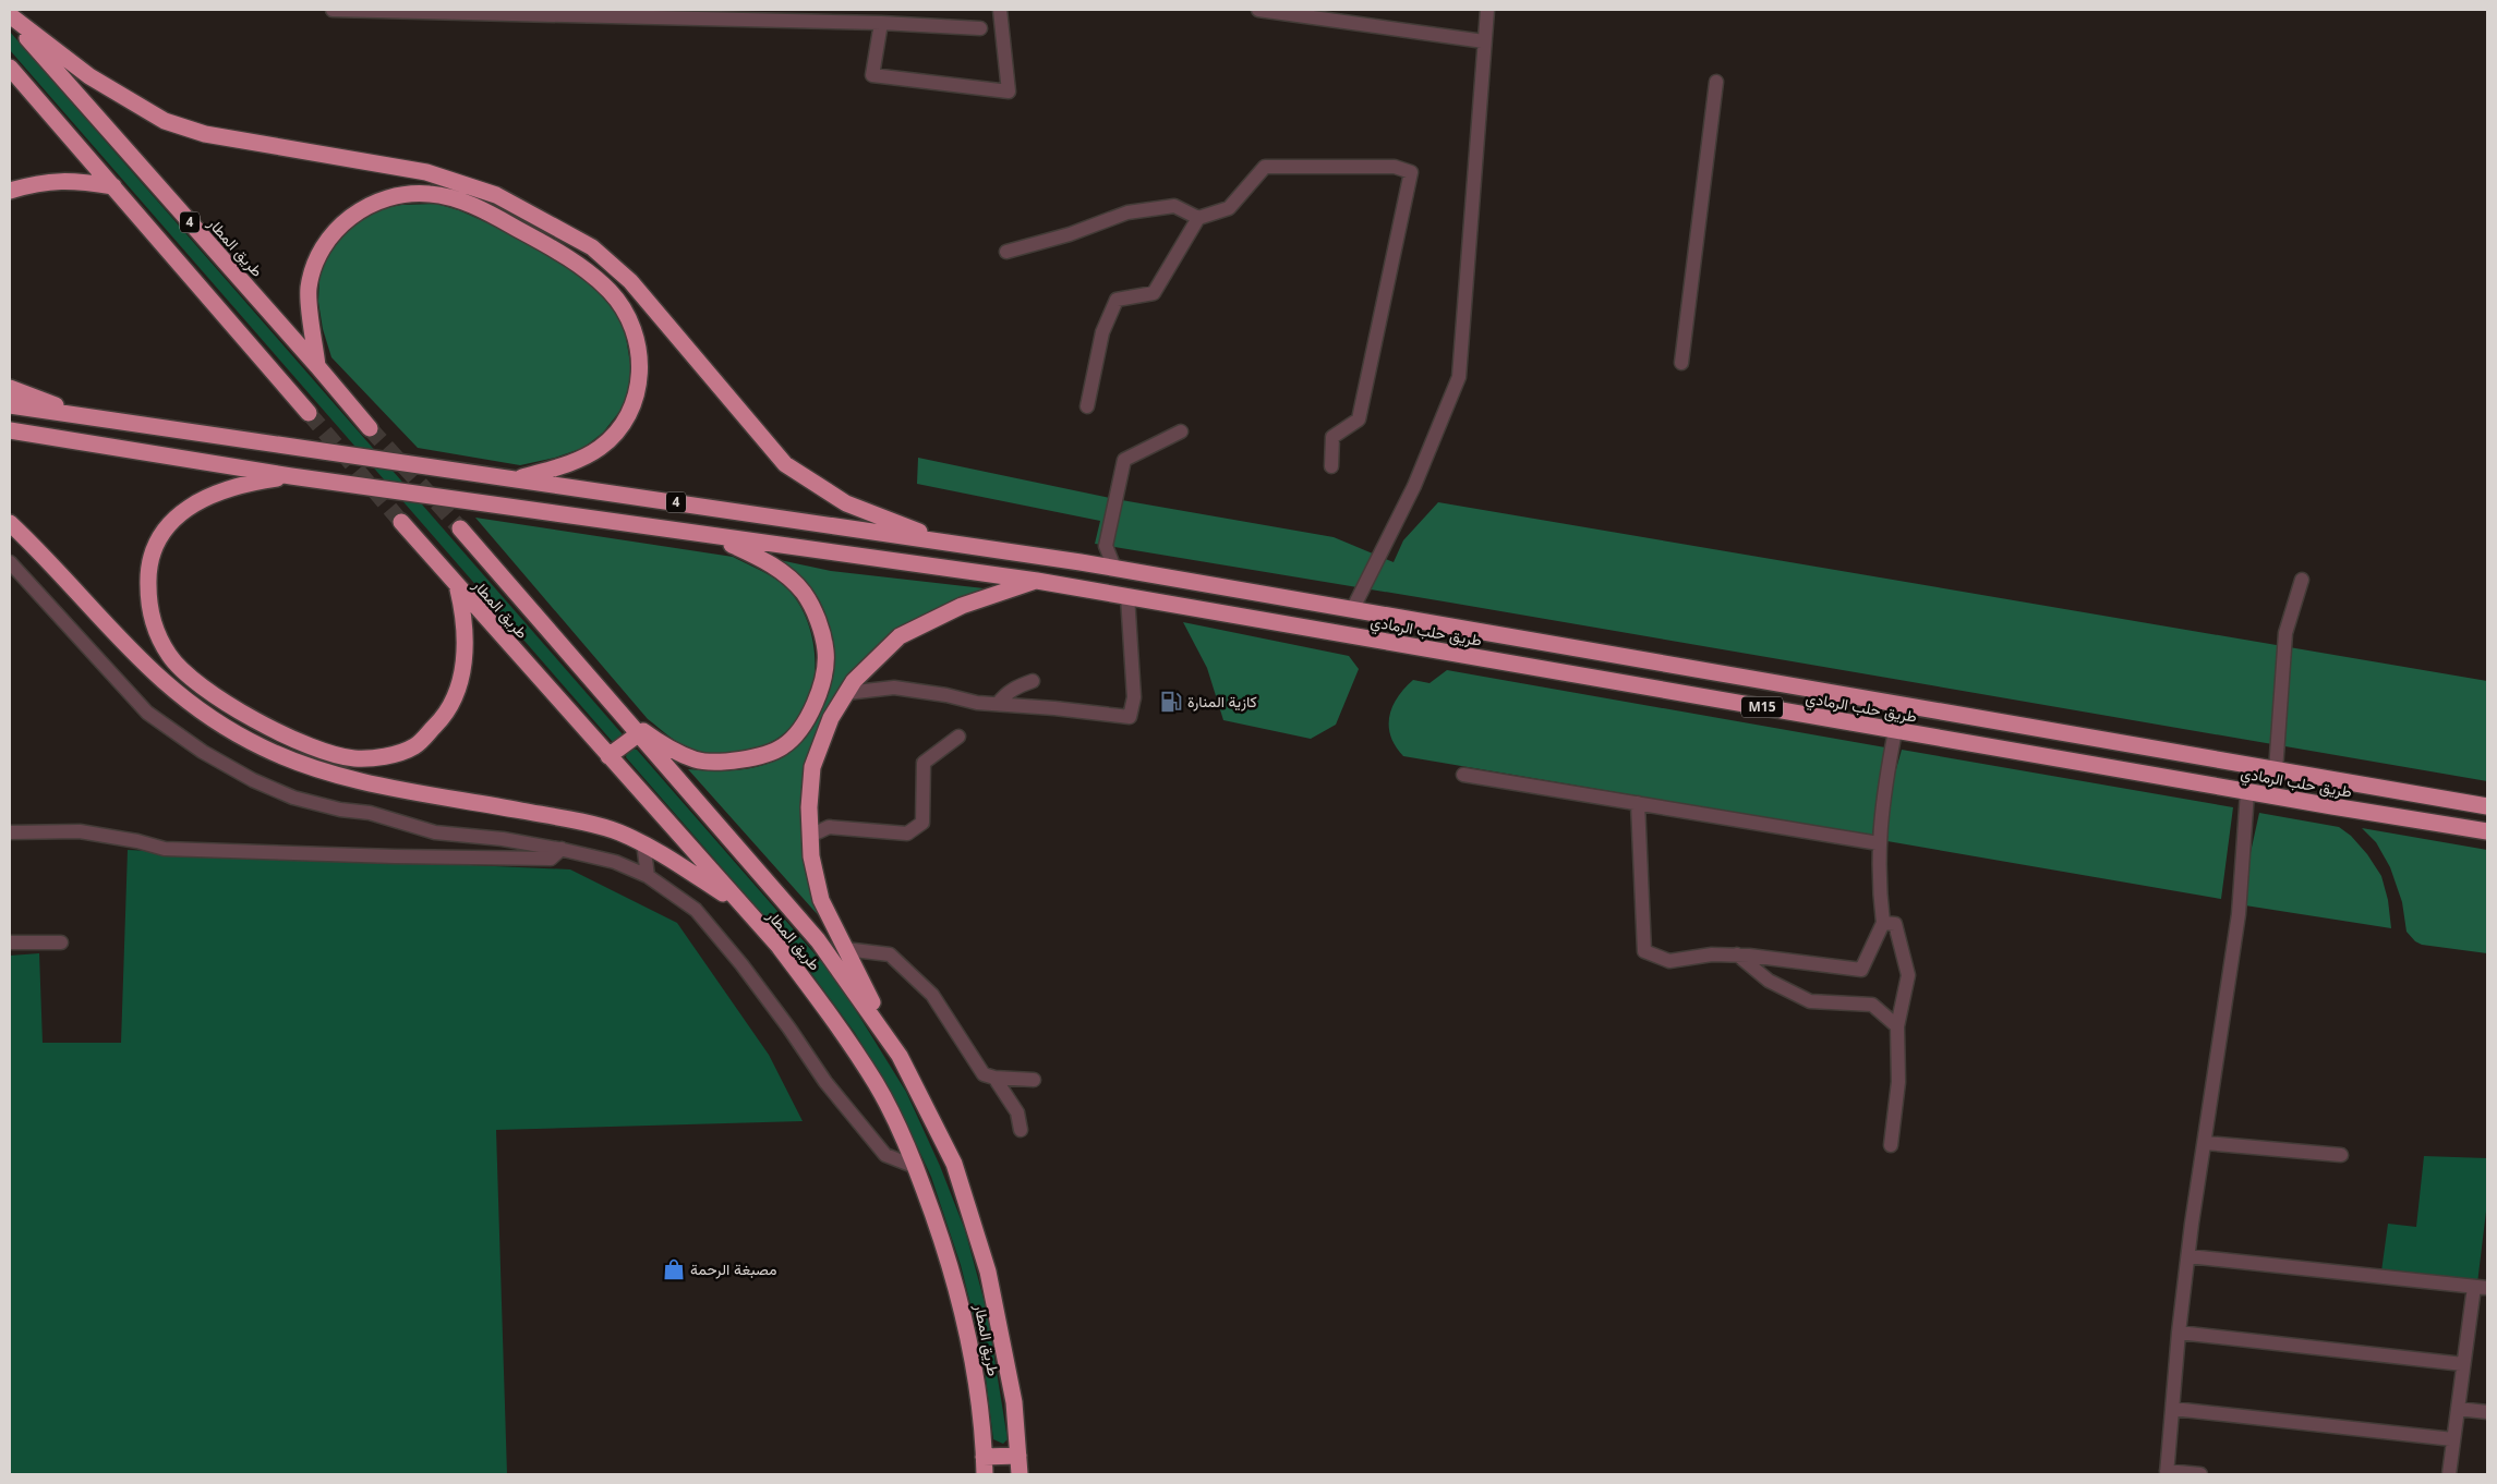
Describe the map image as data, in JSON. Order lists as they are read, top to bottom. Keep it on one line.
{"streets":{"highway":["4","طريق المطار","طريق حلب الرمادي","M15"]},"crossings":[["4","طريق حلب الرمادي"]],"places":{"fuel station":["كازية المنارة"],"shop":["مصبغة الرحمة"]}}
